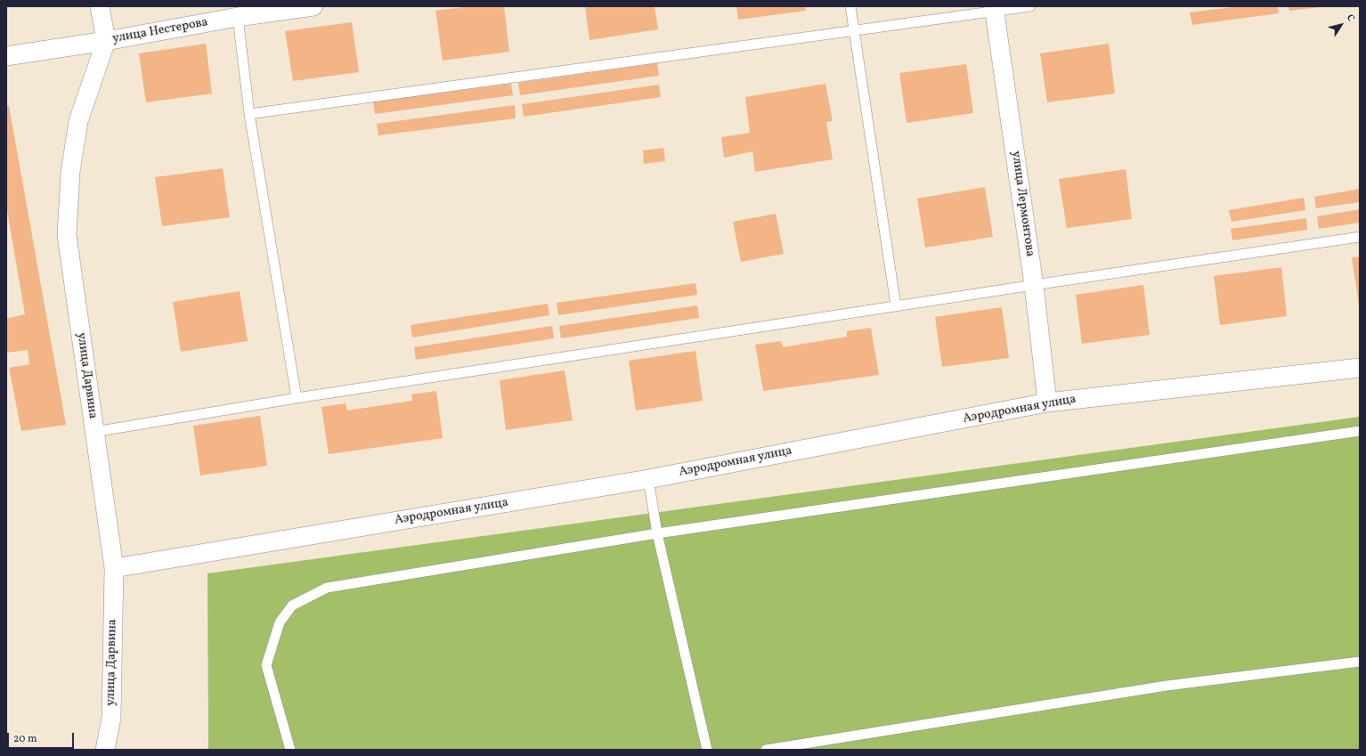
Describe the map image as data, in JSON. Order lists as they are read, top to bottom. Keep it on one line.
{"streets":{"street":["улица Нестерова","улица Лермонтова","улица Дарвина","Аэродромная улица"]},"crossings":[["улица Нестерова","улица Дарвина"],["улица Лермонтова","Аэродромная улица"],["улица Дарвина","Аэродромная улица"]],"scale_bar":"20 m","north":"top right"}
